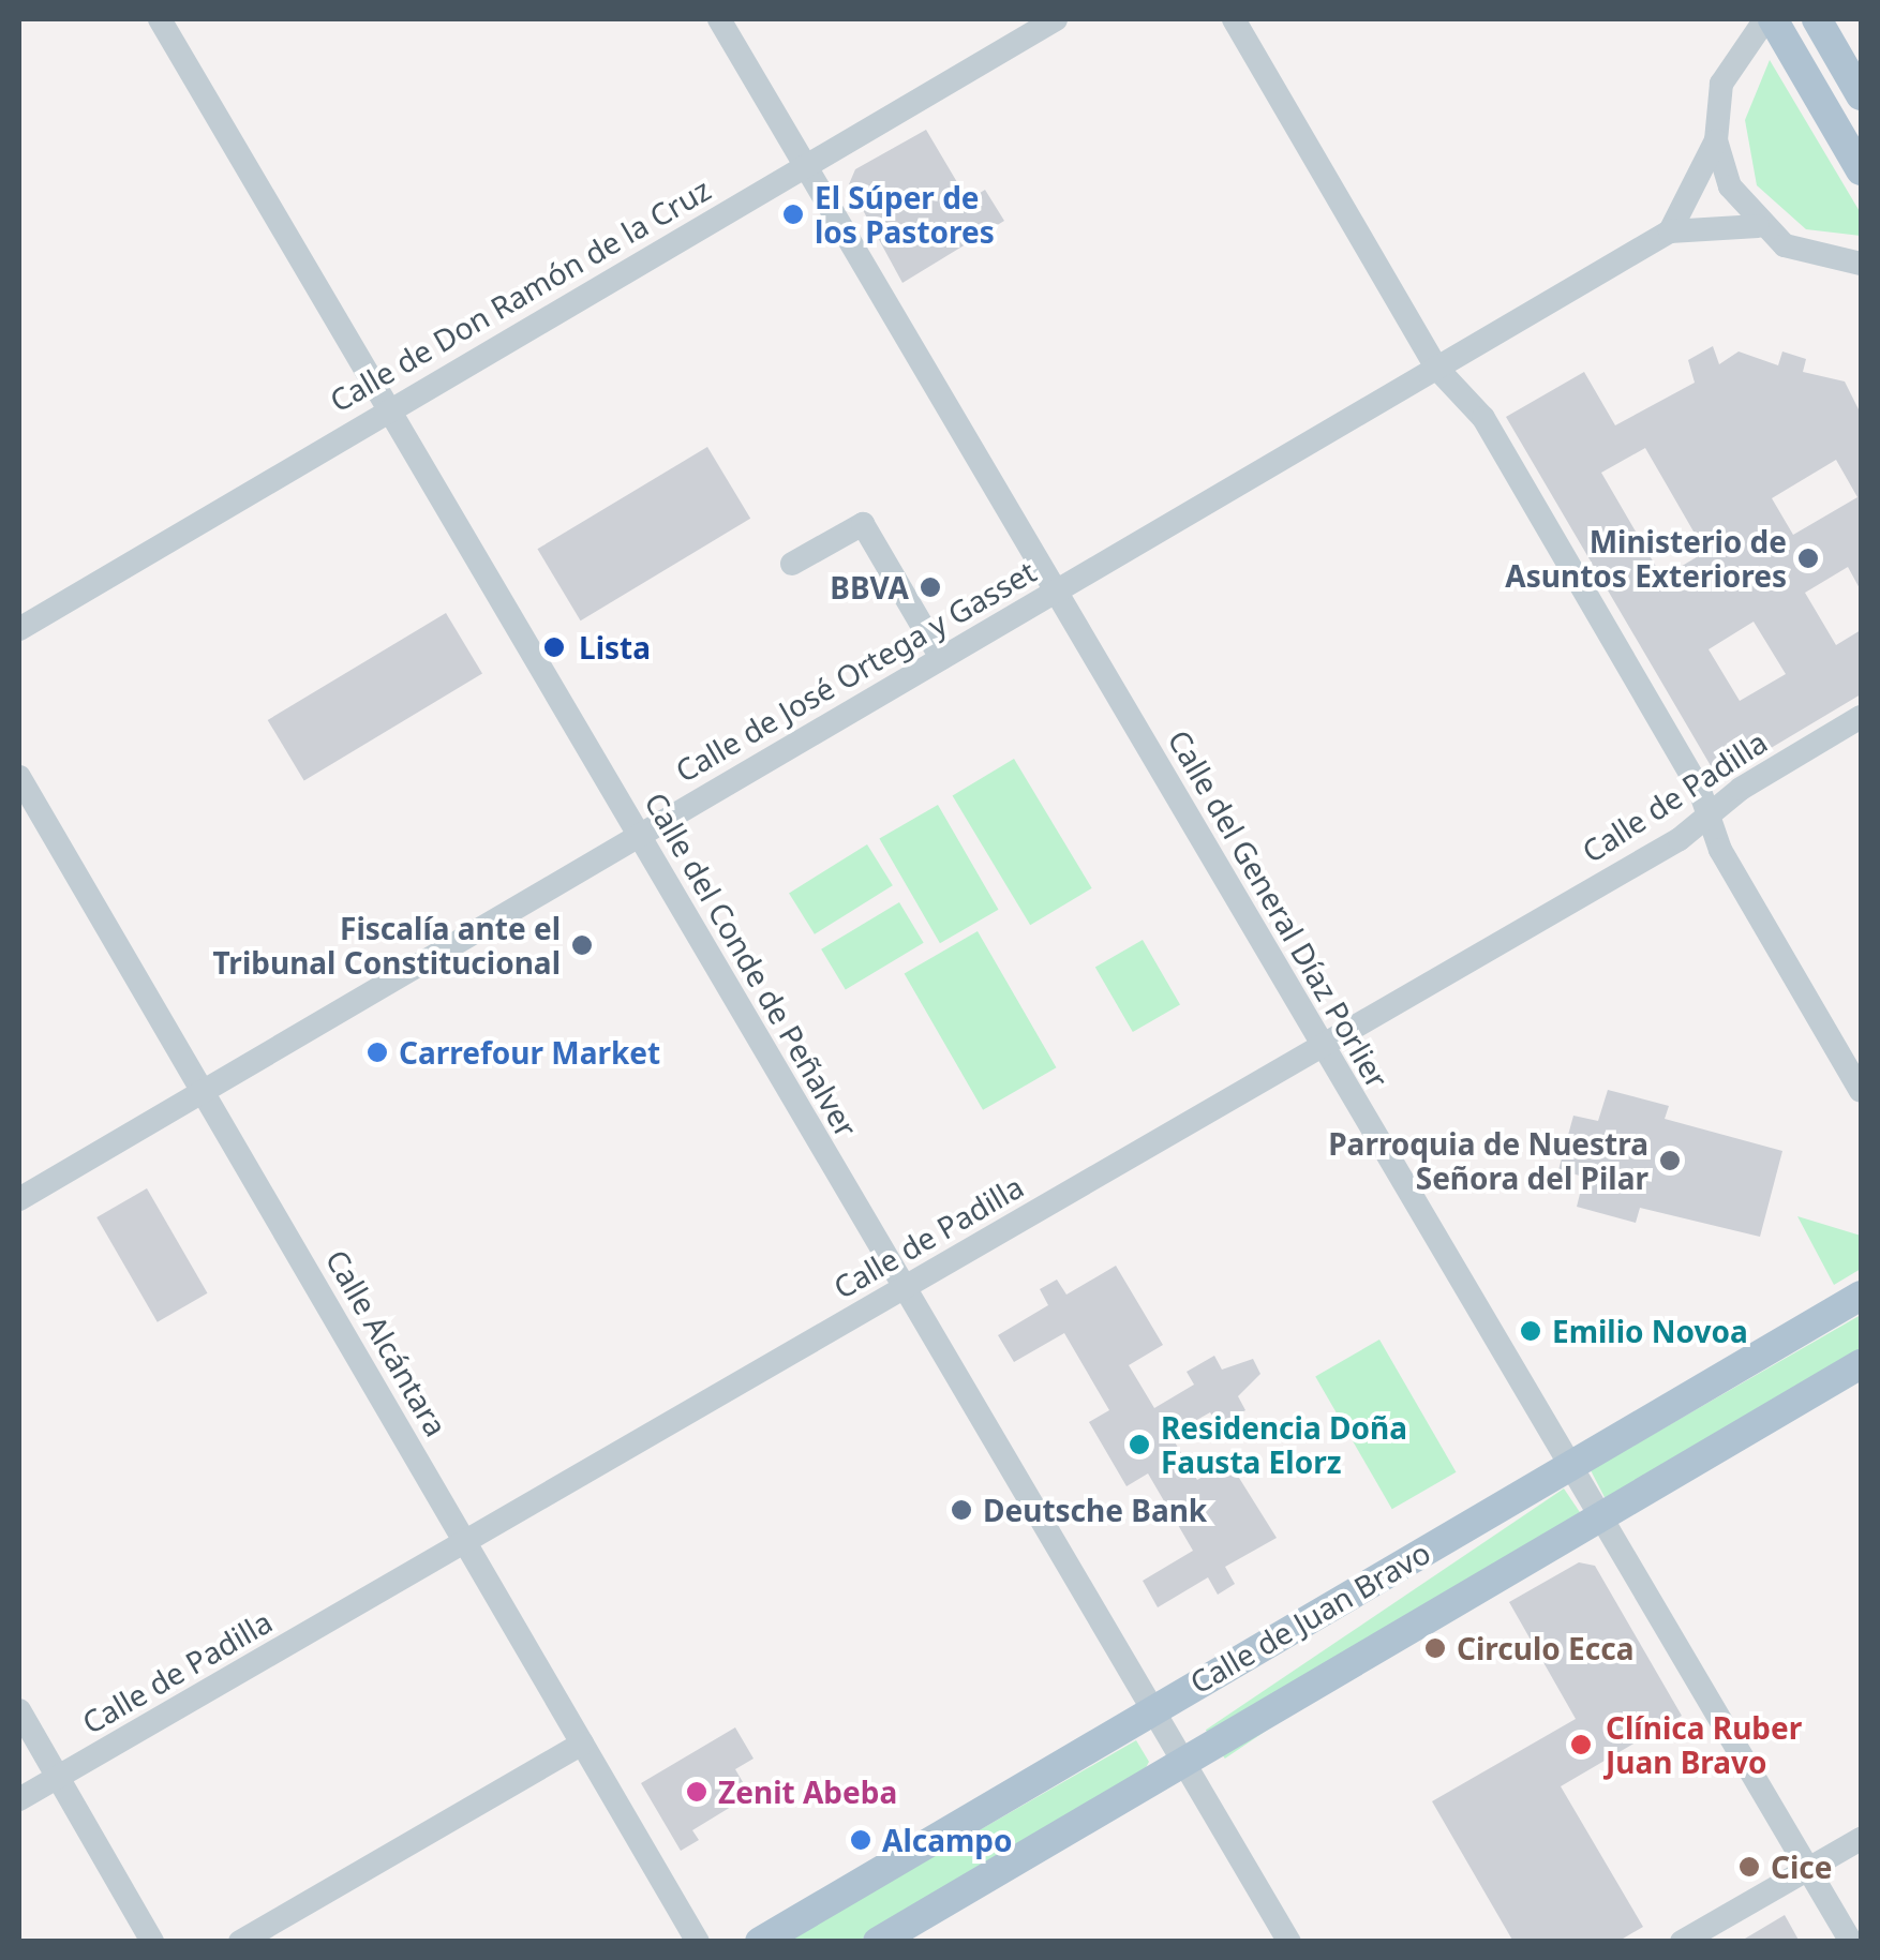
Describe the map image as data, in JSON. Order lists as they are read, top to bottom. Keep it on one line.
{"streets":{"main road":["Calle de Juan Bravo"],"street":["Calle de Don Ramón de la Cruz","Calle de José Ortega y Gasset","Calle de Padilla","Calle del General Díaz Porlier","Calle del Conde de Peñalver","Calle Alcántara"]},"crossings":[["Calle de Don Ramón de la Cruz","Calle del General Díaz Porlier"],["Calle de Don Ramón de la Cruz","Calle del Conde de Peñalver"],["Calle de José Ortega y Gasset","Calle del General Díaz Porlier"],["Calle de José Ortega y Gasset","Calle del Conde de Peñalver"],["Calle de José Ortega y Gasset","Calle Alcántara"],["Calle de Padilla","Calle del General Díaz Porlier"],["Calle de Padilla","Calle del Conde de Peñalver"],["Calle de Padilla","Calle Alcántara"],["Calle del General Díaz Porlier","Calle de Juan Bravo"],["Calle del Conde de Peñalver","Calle de Juan Bravo"]],"places":["El Súper de los Pastores","Ministerio de Asuntos Exteriores","BBVA","Lista","Fiscalía ante el Tribunal Constitucional","Carrefour Market","Parroquia de Nuestra Señora del Pilar","Emilio Novoa","Residencia Doña Fausta Elorz","Deutsche Bank","Circulo Ecca","Clínica Ruber Juan Bravo","Zenit Abeba","Alcampo","Cice"]}
